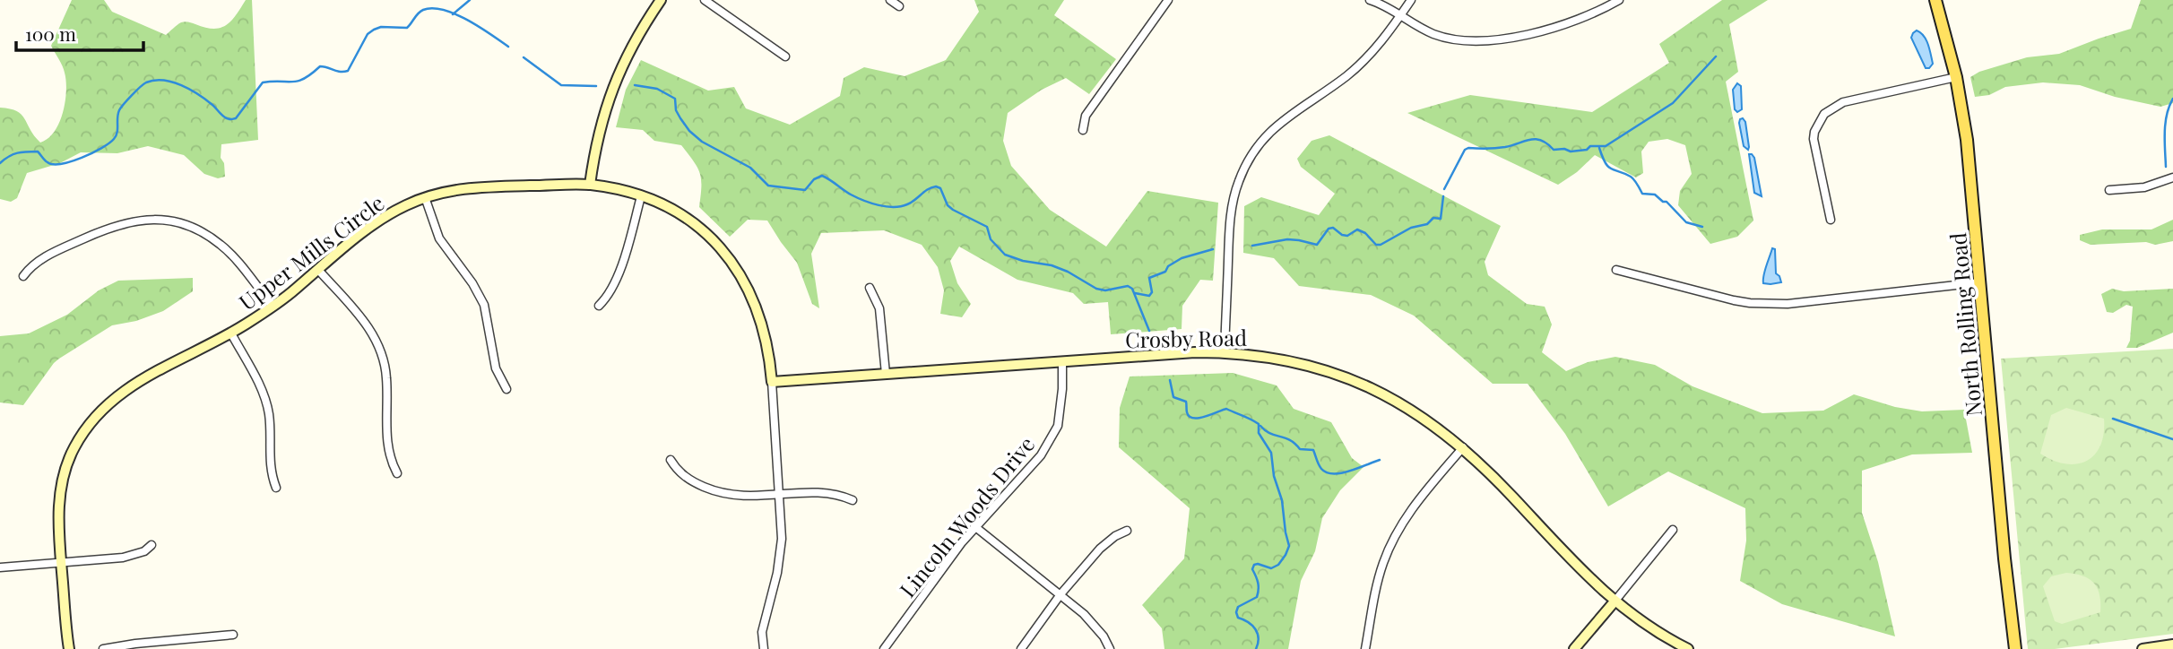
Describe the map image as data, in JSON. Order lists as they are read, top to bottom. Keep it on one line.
{"streets":{"main road":["North Rolling Road"],"street":["Upper Mills Circle","Crosby Road","Lincoln Woods Drive"]},"crossings":[["Upper Mills Circle","Crosby Road"],["Crosby Road","Lincoln Woods Drive"]],"scale_bar":"100 m"}
